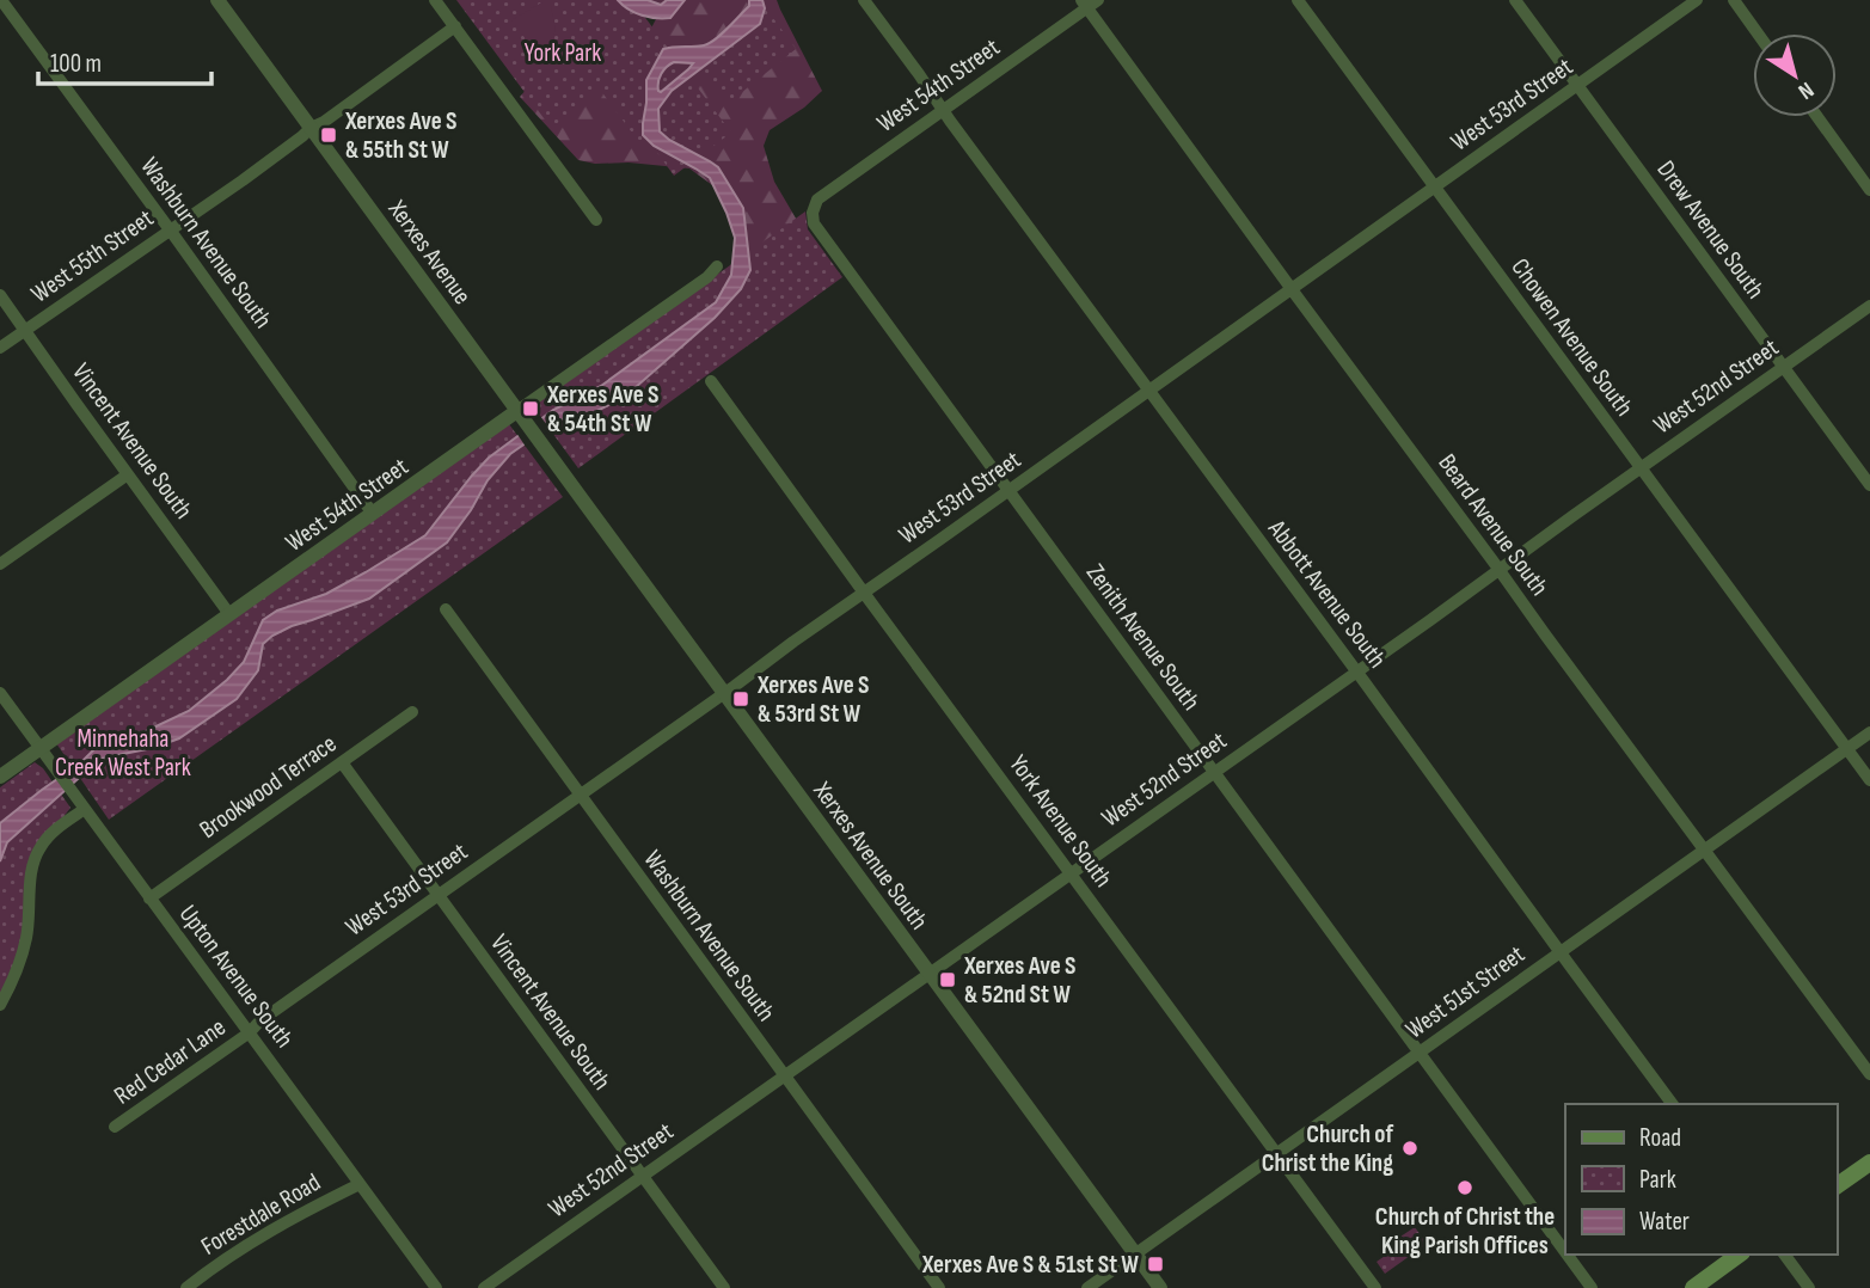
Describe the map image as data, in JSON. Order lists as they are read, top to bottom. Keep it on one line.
{"streets":{"street":["West 54th Street","West 53rd Street","Drew Avenue South","Washburn Avenue South","Xerxes Avenue","West 55th Street","Chowen Avenue South","West 52nd Street","Vincent Avenue South","Beard Avenue South","Abbott Avenue South","Zenith Avenue South","Brookwood Terrace","York Avenue South","Xerxes Avenue South","Upton Avenue South","West 51st Street","Red Cedar Lane","Forestdale Road"]},"crossings":[["West 54th Street","Washburn Avenue South"],["West 54th Street","Xerxes Avenue"],["West 54th Street","Vincent Avenue South"],["West 54th Street","Beard Avenue South"],["West 54th Street","Abbott Avenue South"],["West 54th Street","Zenith Avenue South"],["West 54th Street","Upton Avenue South"],["West 53rd Street","Drew Avenue South"],["West 53rd Street","Washburn Avenue South"],["West 53rd Street","Chowen Avenue South"],["West 53rd Street","Vincent Avenue South"],["West 53rd Street","Beard Avenue South"],["West 53rd Street","Abbott Avenue South"],["West 53rd Street","Zenith Avenue South"],["West 53rd Street","York Avenue South"],["West 53rd Street","Xerxes Avenue South"],["West 53rd Street","Upton Avenue South"],["West 53rd Street","Red Cedar Lane"],["Drew Avenue South","West 52nd Street"],["Washburn Avenue South","West 55th Street"],["Washburn Avenue South","West 52nd Street"],["Xerxes Avenue","West 55th Street"],["Xerxes Avenue","Xerxes Avenue South"],["West 55th Street","Vincent Avenue South"],["Chowen Avenue South","West 52nd Street"],["Chowen Avenue South","West 51st Street"],["West 52nd Street","Vincent Avenue South"],["West 52nd Street","Beard Avenue South"],["West 52nd Street","Abbott Avenue South"],["West 52nd Street","Zenith Avenue South"],["West 52nd Street","York Avenue South"],["West 52nd Street","Xerxes Avenue South"],["Vincent Avenue South","Brookwood Terrace"],["Beard Avenue South","West 51st Street"],["Abbott Avenue South","West 51st Street"],["Zenith Avenue South","West 51st Street"],["Brookwood Terrace","Upton Avenue South"],["York Avenue South","West 51st Street"],["Xerxes Avenue South","West 51st Street"],["Upton Avenue South","Red Cedar Lane"],["Upton Avenue South","Forestdale Road"]],"parks":["York Park","Minnehaha Creek West Park"],"places":{"transit":["Xerxes Ave S & 55th St W","Xerxes Ave S & 54th St W","Xerxes Ave S & 53rd St W","Xerxes Ave S & 52nd St W","Xerxes Ave S & 51st St W"],"other":["Church of Christ the King","Church of Christ the King Parish Offices"]},"legend":["Road","Park","Water"],"scale_bar":"100 m","north":"bottom right"}
